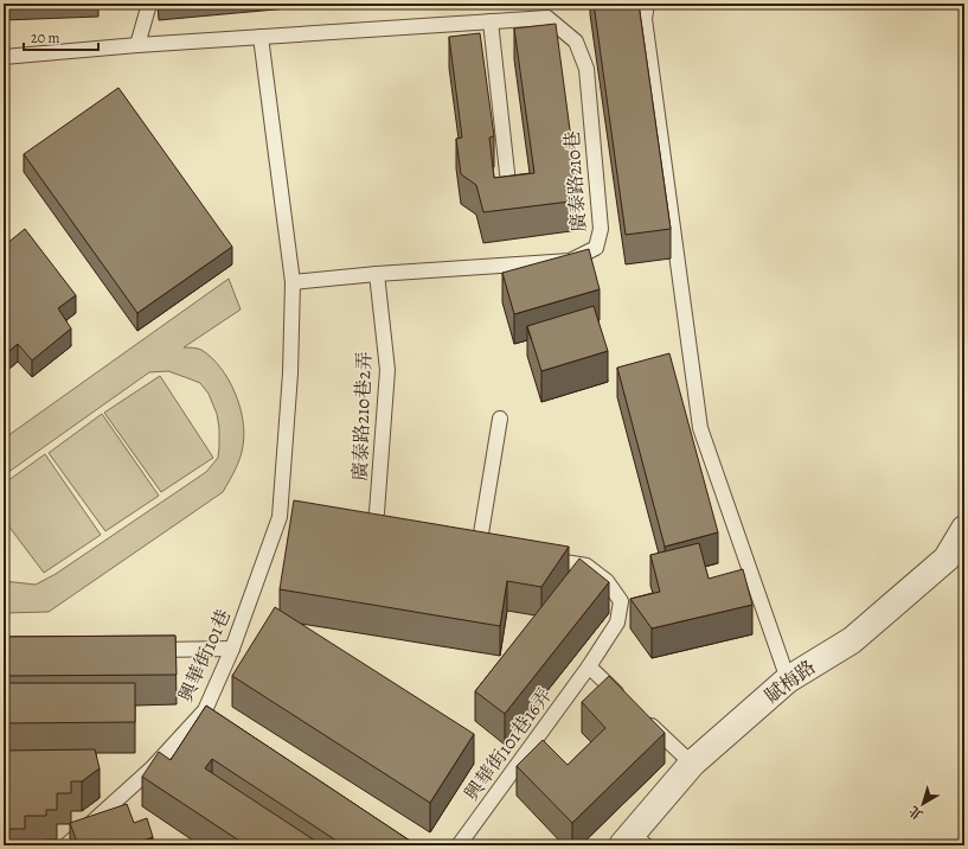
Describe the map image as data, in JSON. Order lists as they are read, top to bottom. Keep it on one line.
{"streets":{"street":["賦梅路"],"lane":["廣泰路210巷","廣泰路210巷2弄","興華街101巷","興華街101巷16弄"]},"crossings":[["廣泰路210巷","廣泰路210巷2弄"],["廣泰路210巷","興華街101巷"]],"scale_bar":"20 m","north":"bottom left"}
